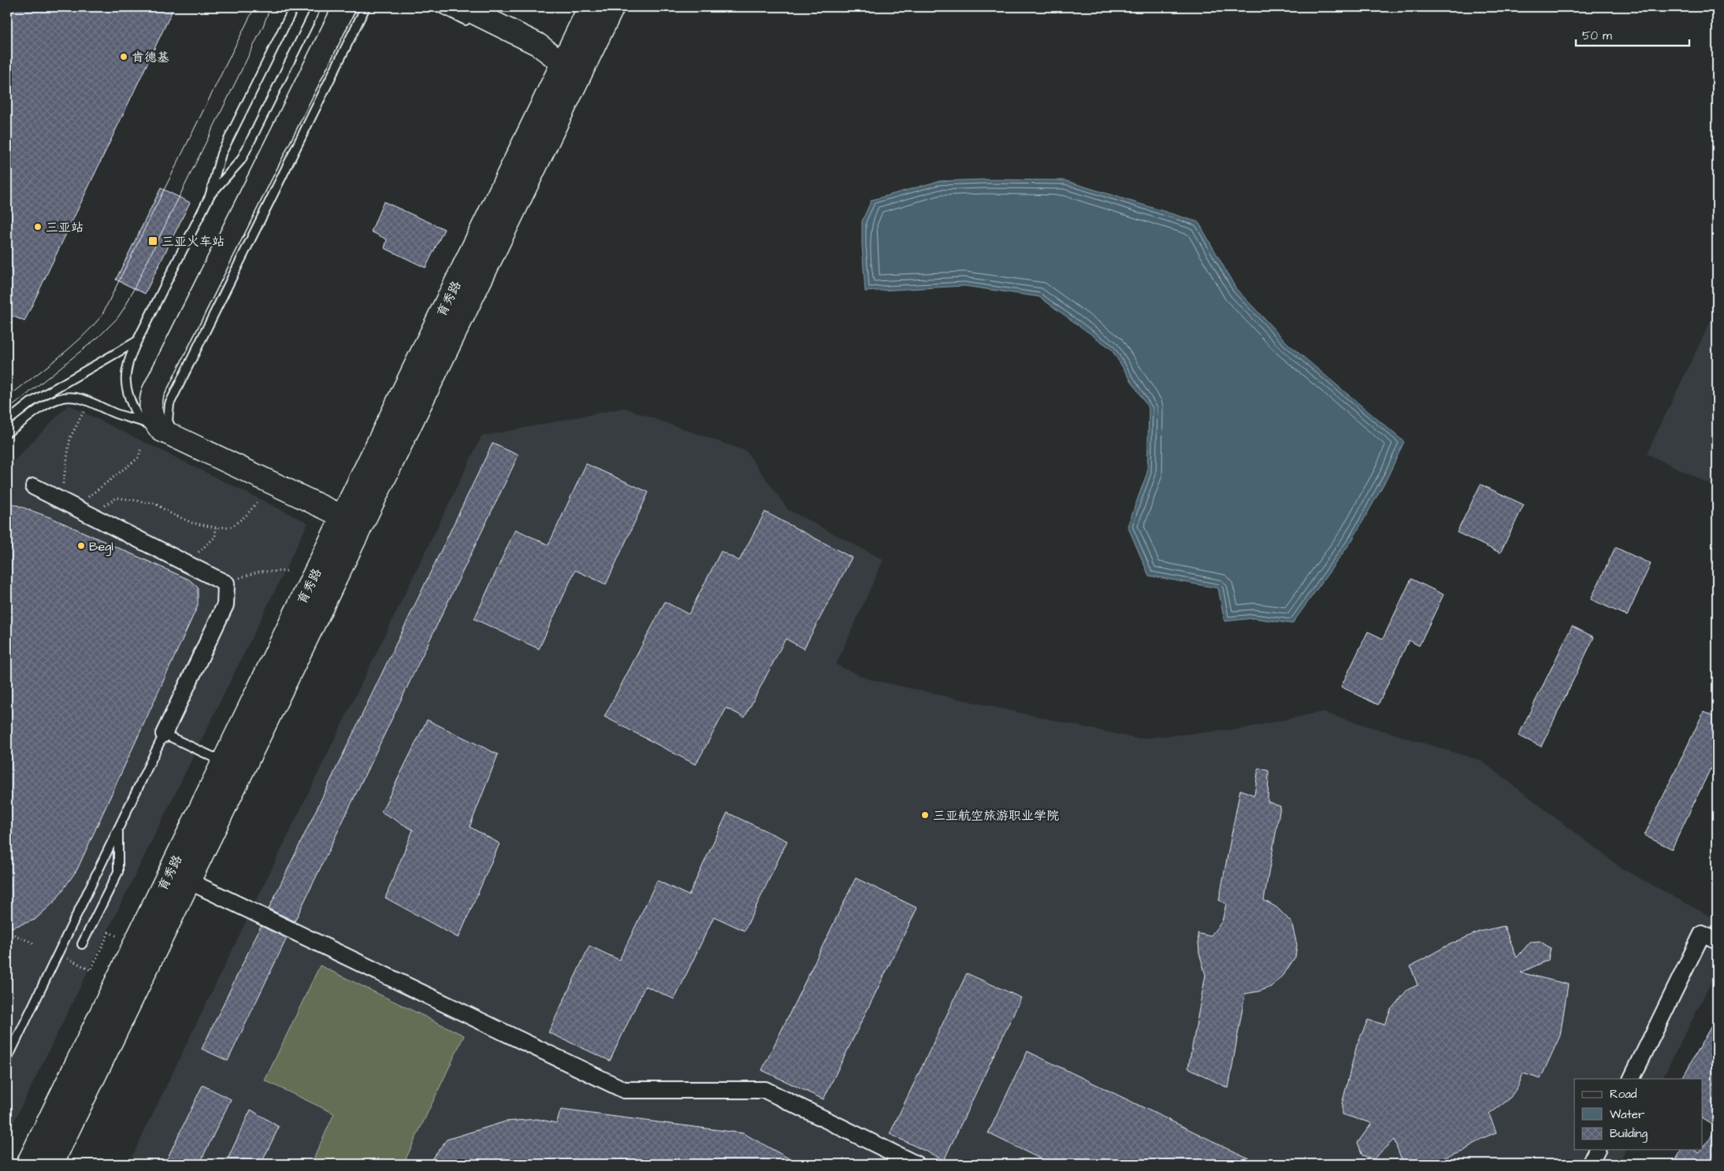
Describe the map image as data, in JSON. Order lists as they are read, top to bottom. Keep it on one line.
{"streets":{"main road":["育秀路"]},"places":{"other":["肯德基","三亚站","Begl","三亚航空旅游职业学院"],"transit":["三亚火车站"]},"legend":["Road","Water","Building"],"scale_bar":"50 m"}
